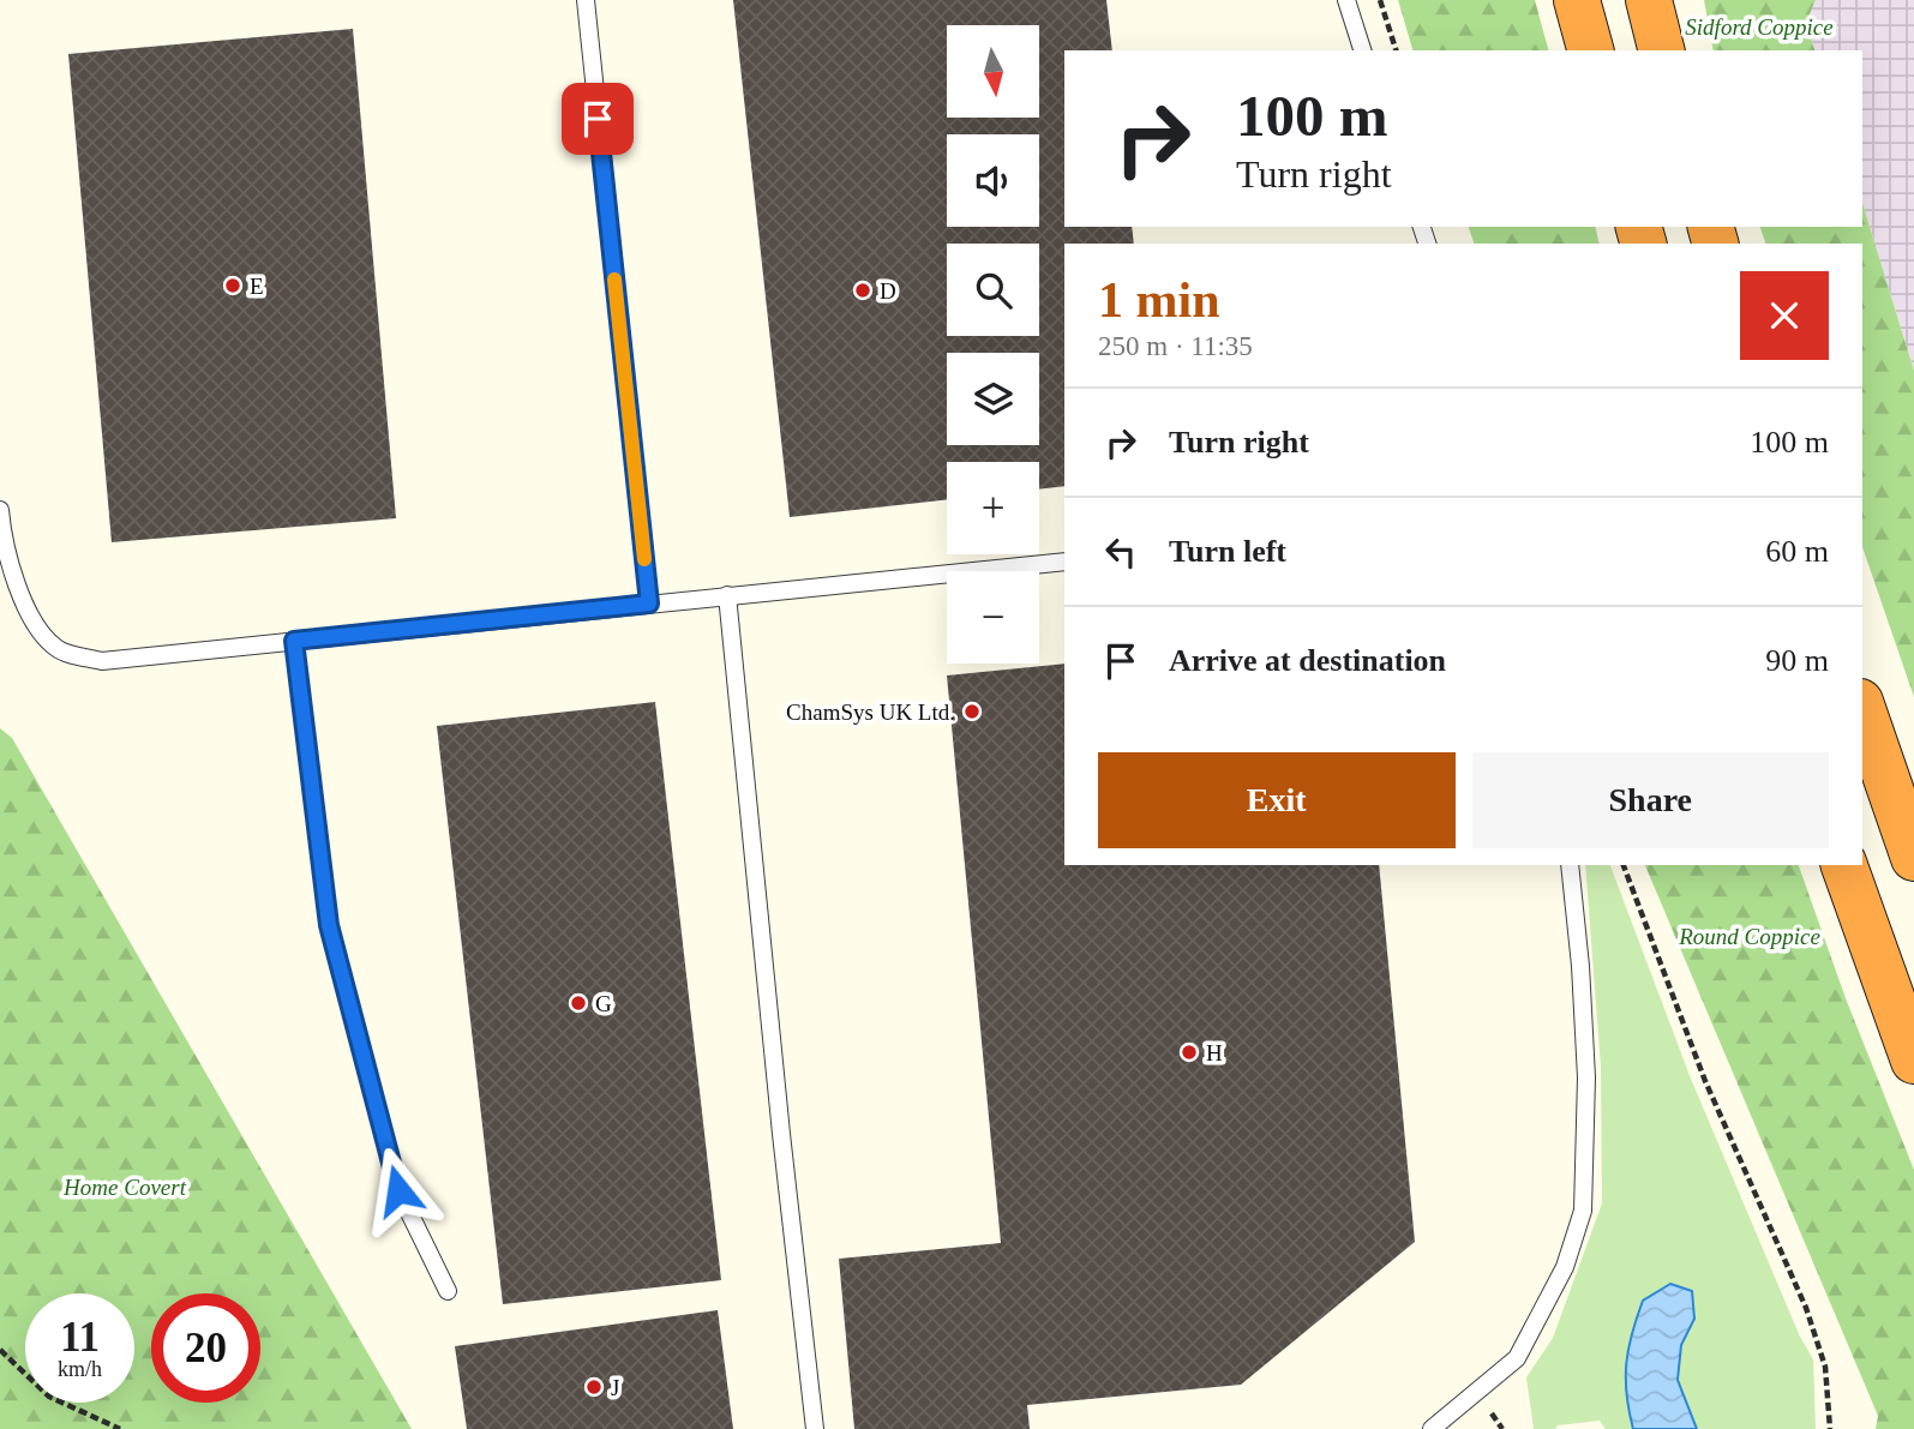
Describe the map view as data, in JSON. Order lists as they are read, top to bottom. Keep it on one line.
{"parks":["Sidford Coppice","Round Coppice","Home Covert"],"places":["E","D","ChamSys UK Ltd.","G","H","J"],"north":"bottom","page":{"map_buttons":["+","−"],"turn":["100 m","Turn right"],"heading":["1 min","250 m · 11:35"],"list":[{"name":"Turn right","value":"100 m"},{"name":"Turn left","value":"60 m"},{"name":"Arrive at destination","value":"90 m"}],"buttons":["Exit","Share"],"speed":"11 km/h","limit":"20"}}
